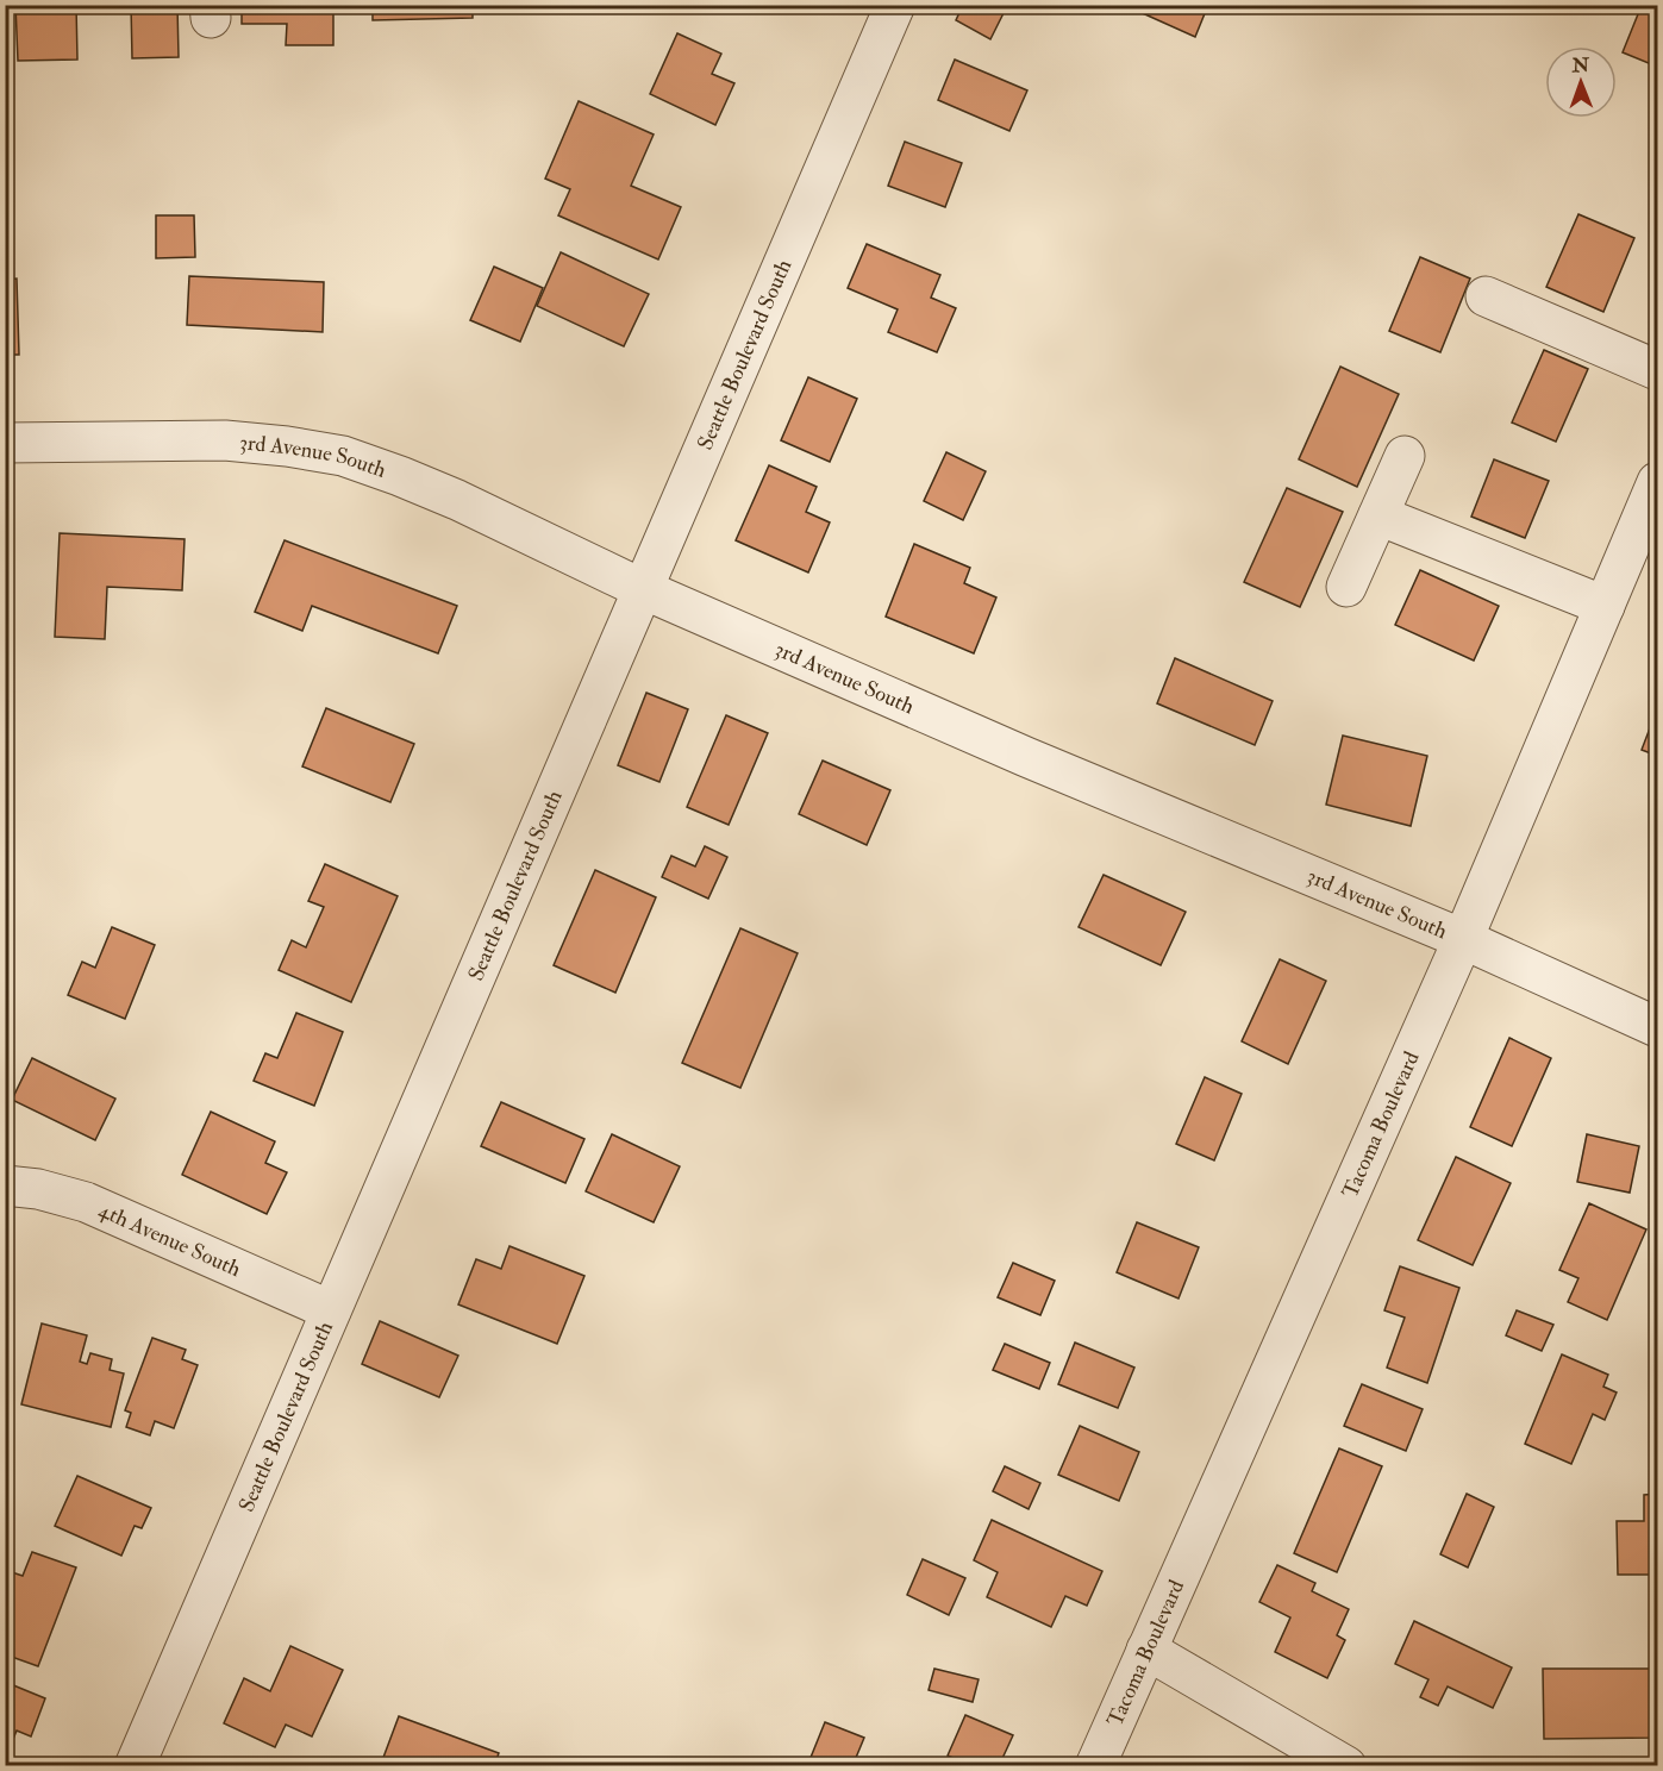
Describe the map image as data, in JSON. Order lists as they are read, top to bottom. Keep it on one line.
{"streets":{"street":["Seattle Boulevard South","3rd Avenue South","Tacoma Boulevard","4th Avenue South"]},"crossings":[["Seattle Boulevard South","3rd Avenue South"],["Seattle Boulevard South","4th Avenue South"],["3rd Avenue South","Tacoma Boulevard"]],"north":"top"}
